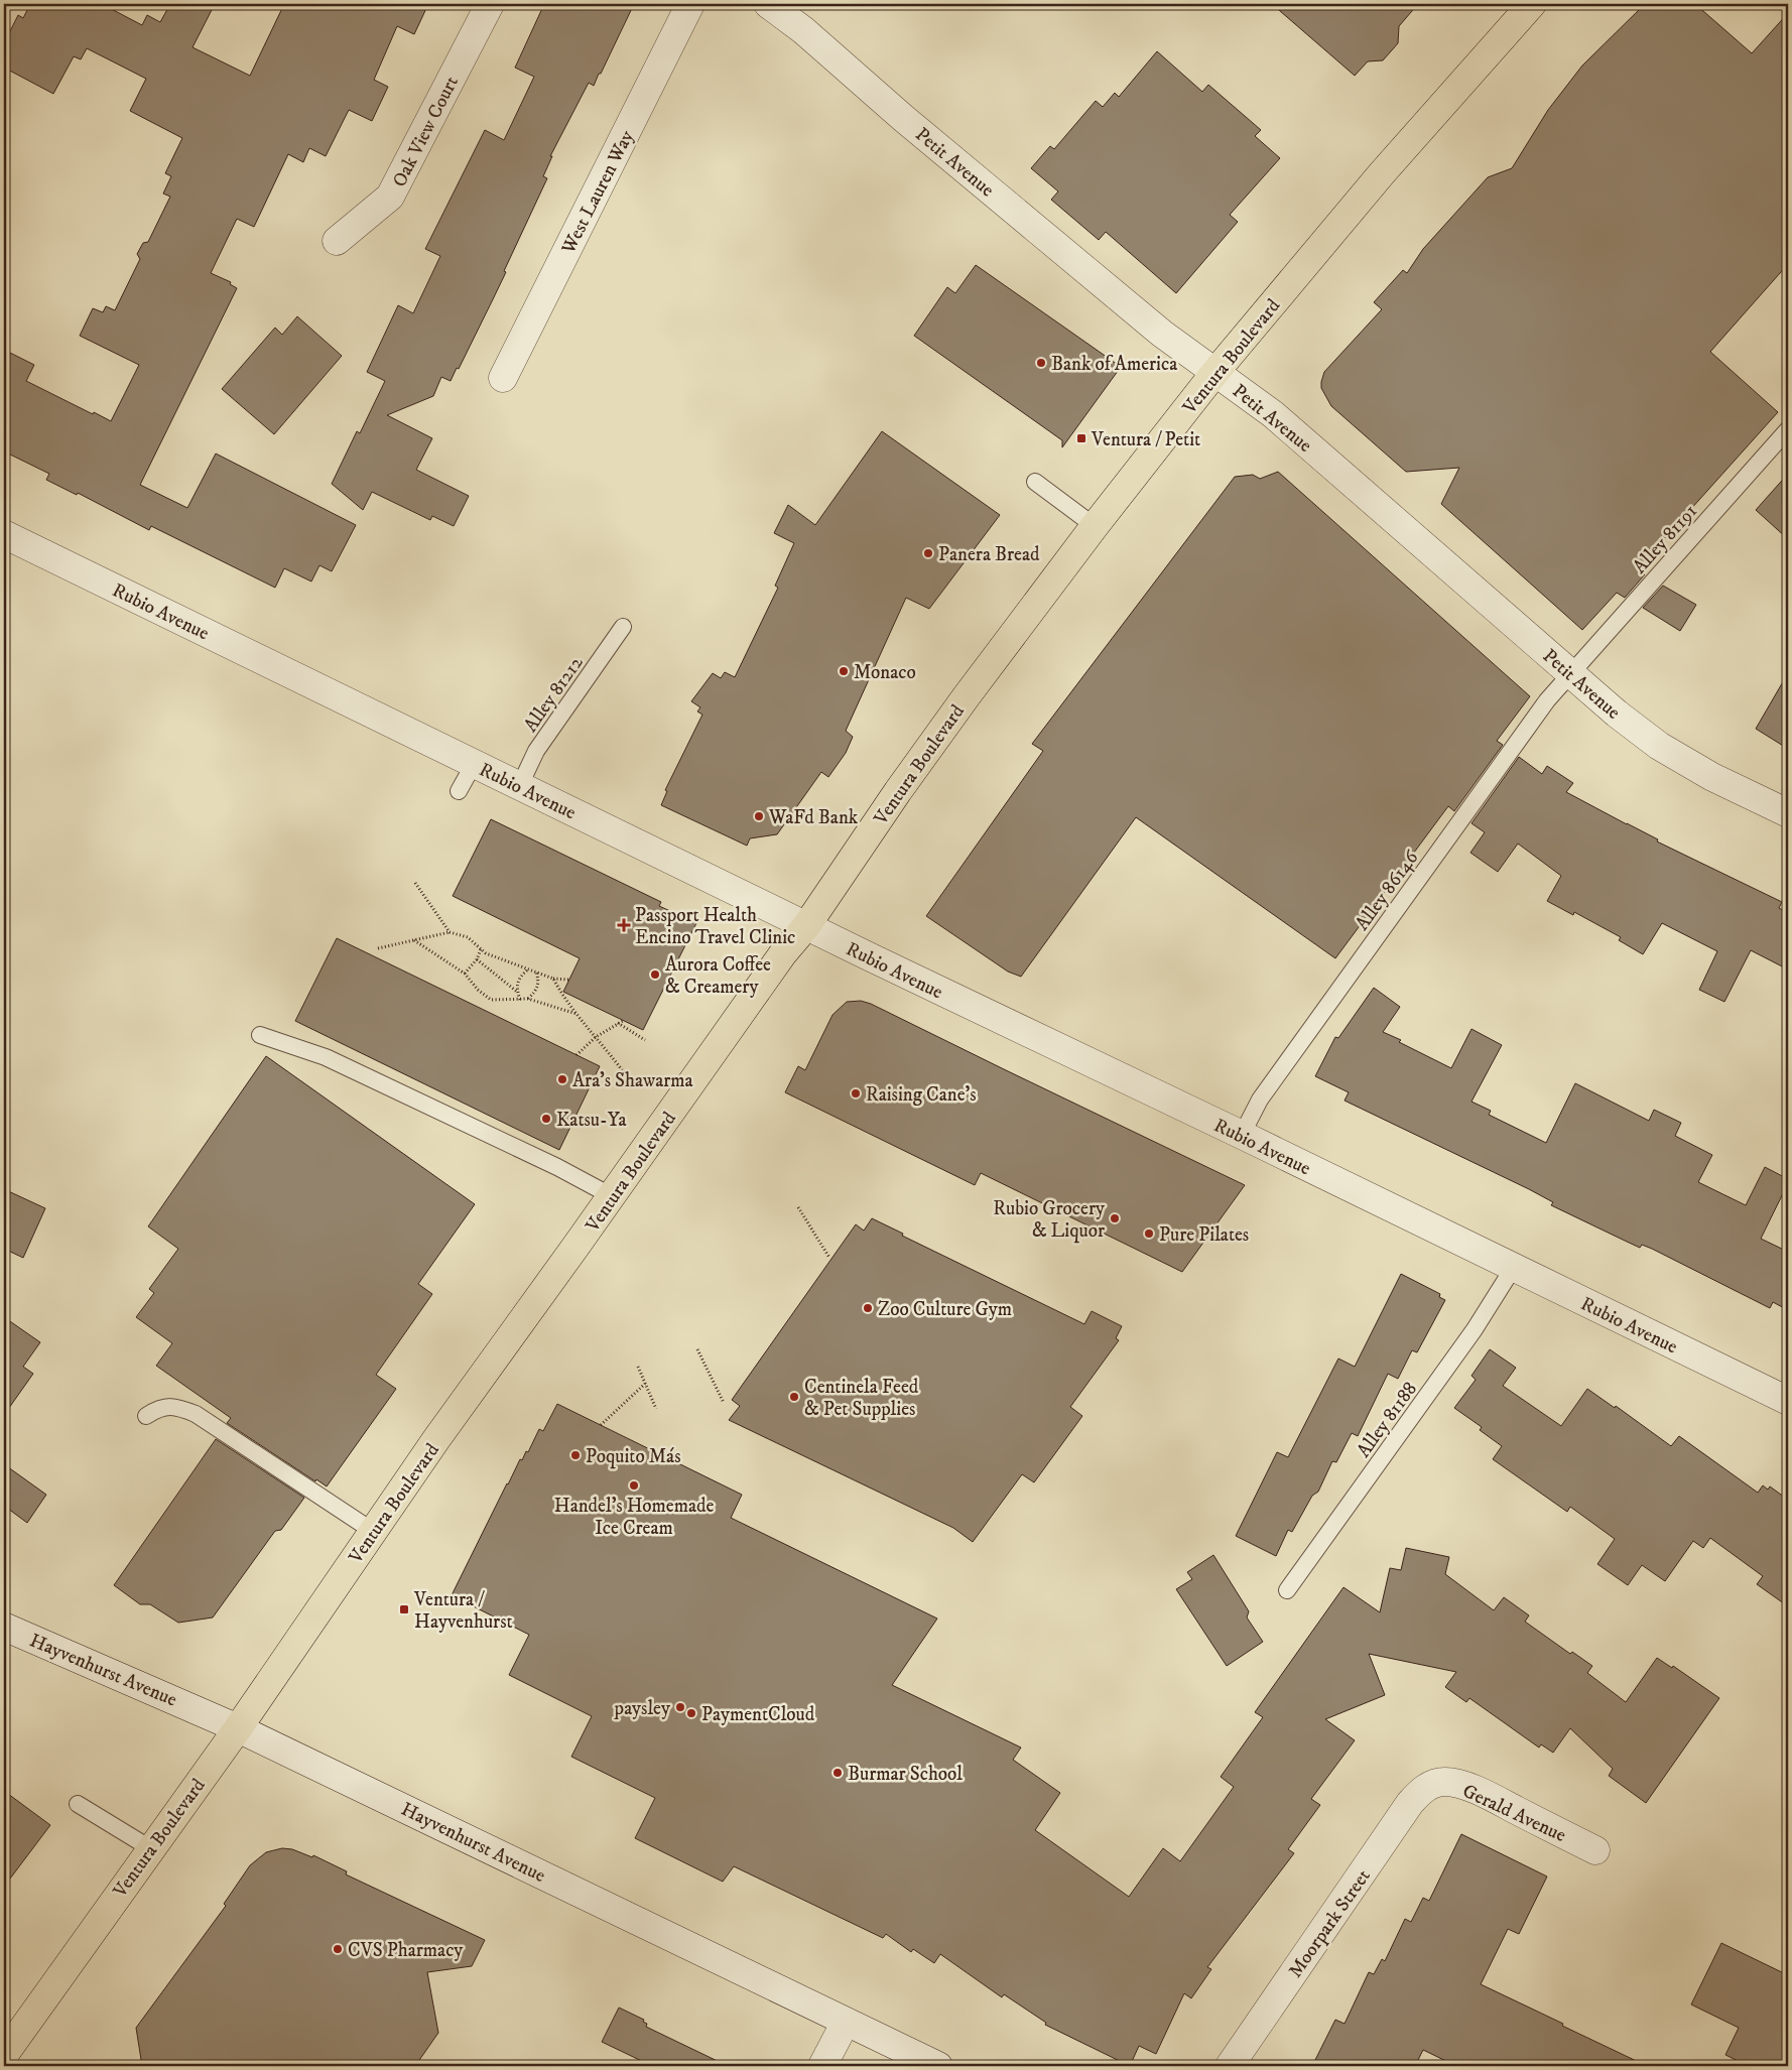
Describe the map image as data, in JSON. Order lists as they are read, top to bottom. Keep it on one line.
{"streets":{"main road":["Ventura Boulevard"],"street":["Oak View Court","Petit Avenue","West Lauren Way","Rubio Avenue","Hayvenhurst Avenue","Gerald Avenue","Moorpark Street"],"lane":["Alley 81191","Alley 81212","Alley 86146","Alley 81188"]},"crossings":[["Petit Avenue","Ventura Boulevard"],["Petit Avenue","Alley 81191"],["Petit Avenue","Alley 86146"],["Ventura Boulevard","Rubio Avenue"],["Ventura Boulevard","Hayvenhurst Avenue"],["Alley 81191","Alley 86146"],["Rubio Avenue","Alley 81212"],["Rubio Avenue","Alley 86146"],["Rubio Avenue","Alley 81188"],["Gerald Avenue","Moorpark Street"]],"places":{"other":["Bank of America","Panera Bread","Monaco","WaFd Bank","Aurora Coffee & Creamery","Ara's Shawarma","Raising Cane's","Katsu-Ya","Rubio Grocery & Liquor","Pure Pilates","Zoo Culture Gym","Centinela Feed & Pet Supplies","Poquito Más","Handel's Homemade Ice Cream","paysley","PaymentCloud","Burmar School","CVS Pharmacy"],"transit":["Ventura / Petit","Ventura / Hayvenhurst"],"health":["Passport Health Encino Travel Clinic"]}}
